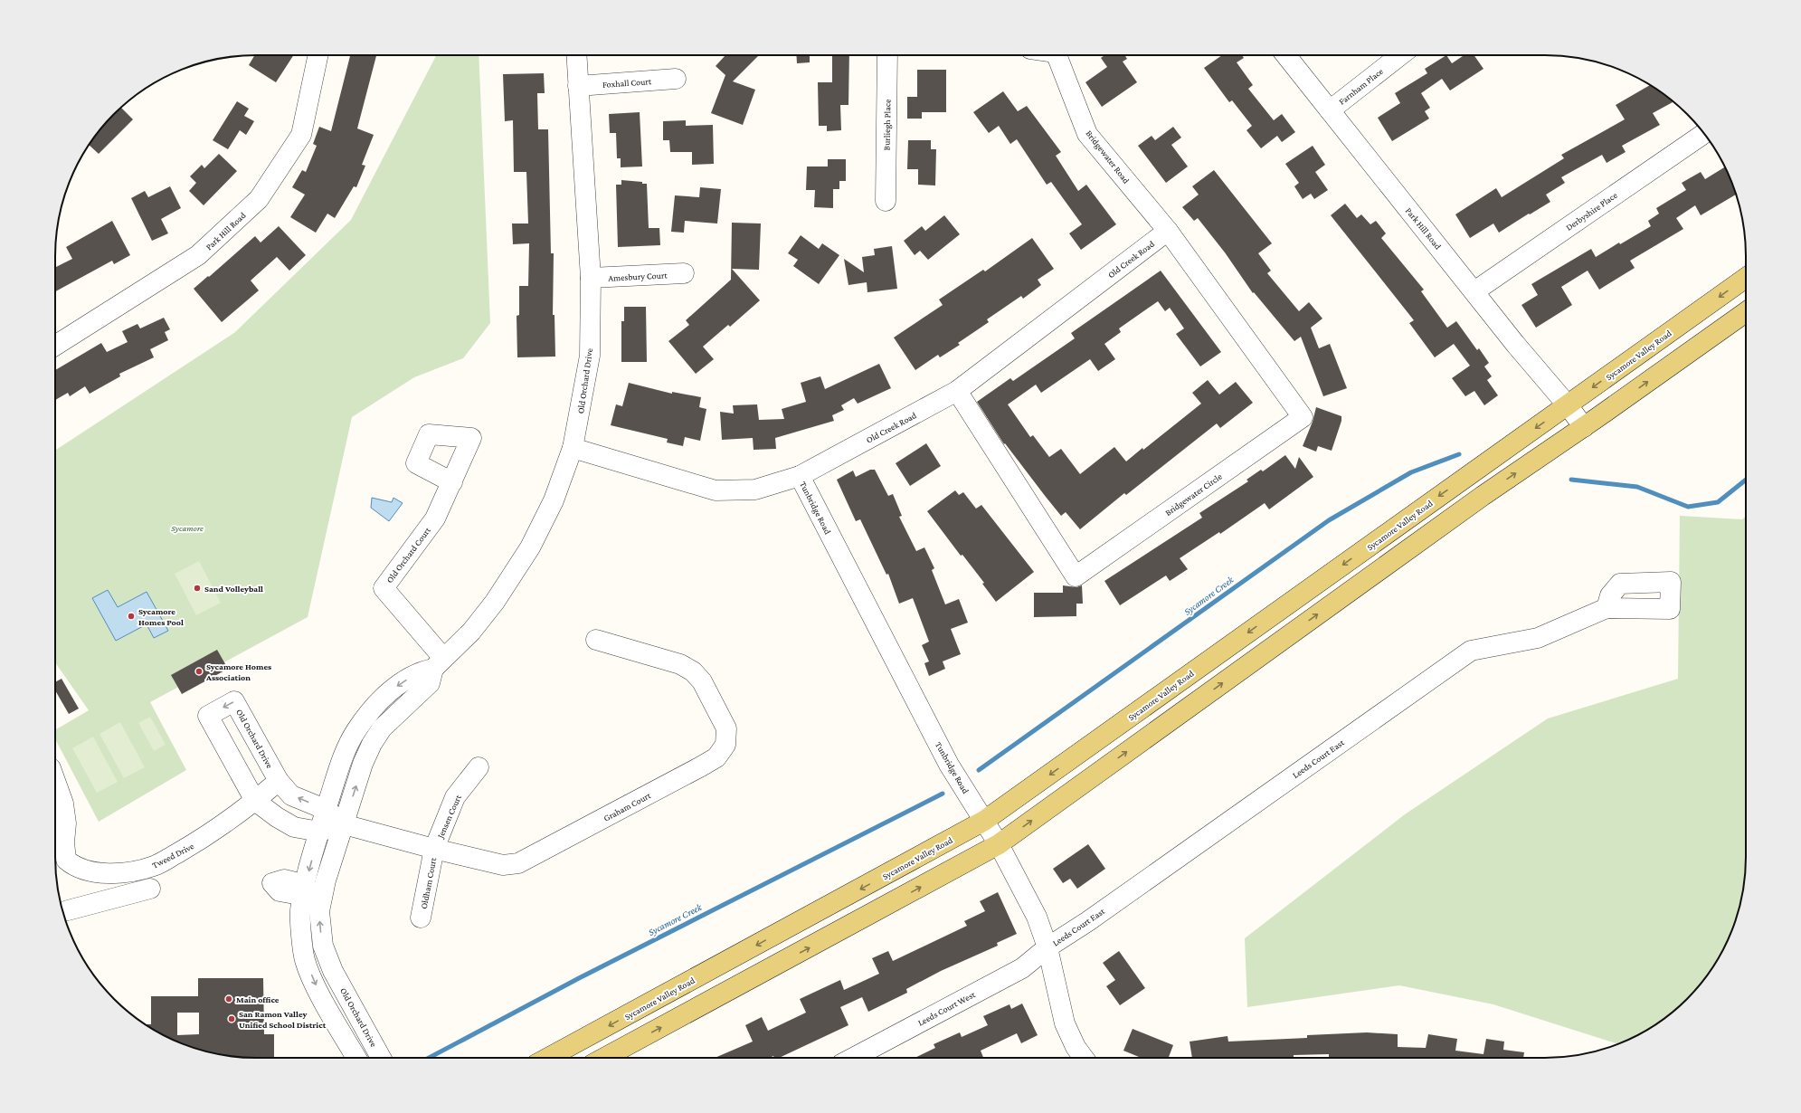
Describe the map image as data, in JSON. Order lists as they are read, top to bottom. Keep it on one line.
{"streets":{"main road":["Sycamore Valley Road"],"street":["Foxhall Court","Farnham Place","Burliegh Place","Bridgewater Road","Derbyshire Place","Park Hill Road","Old Creek Road","Amesbury Court","Old Orchard Drive","Bridgewater Circle","Tunbridge Road","Old Orchard Court","Leeds Court East","Graham Court","Jensen Court","Tweed Drive","Oldham Court","Leeds Court West"]},"crossings":[["Foxhall Court","Old Orchard Drive"],["Farnham Place","Park Hill Road"],["Bridgewater Road","Old Creek Road"],["Bridgewater Road","Bridgewater Circle"],["Derbyshire Place","Park Hill Road"],["Park Hill Road","Sycamore Valley Road"],["Old Creek Road","Old Orchard Drive"],["Old Creek Road","Bridgewater Circle"],["Old Creek Road","Tunbridge Road"],["Amesbury Court","Old Orchard Drive"],["Sycamore Valley Road","Tunbridge Road"],["Old Orchard Drive","Old Orchard Court"],["Old Orchard Drive","Graham Court"],["Old Orchard Drive","Tweed Drive"],["Tunbridge Road","Leeds Court East"],["Tunbridge Road","Leeds Court West"],["Leeds Court East","Leeds Court West"],["Graham Court","Jensen Court"],["Graham Court","Oldham Court"],["Jensen Court","Oldham Court"]],"water":["Sycamore Creek"],"parks":["Sycamore"],"places":["Sand Volleyball","Sycamore Homes Pool","Sycamore Homes Association","Main office","San Ramon Valley Unified School District"]}
